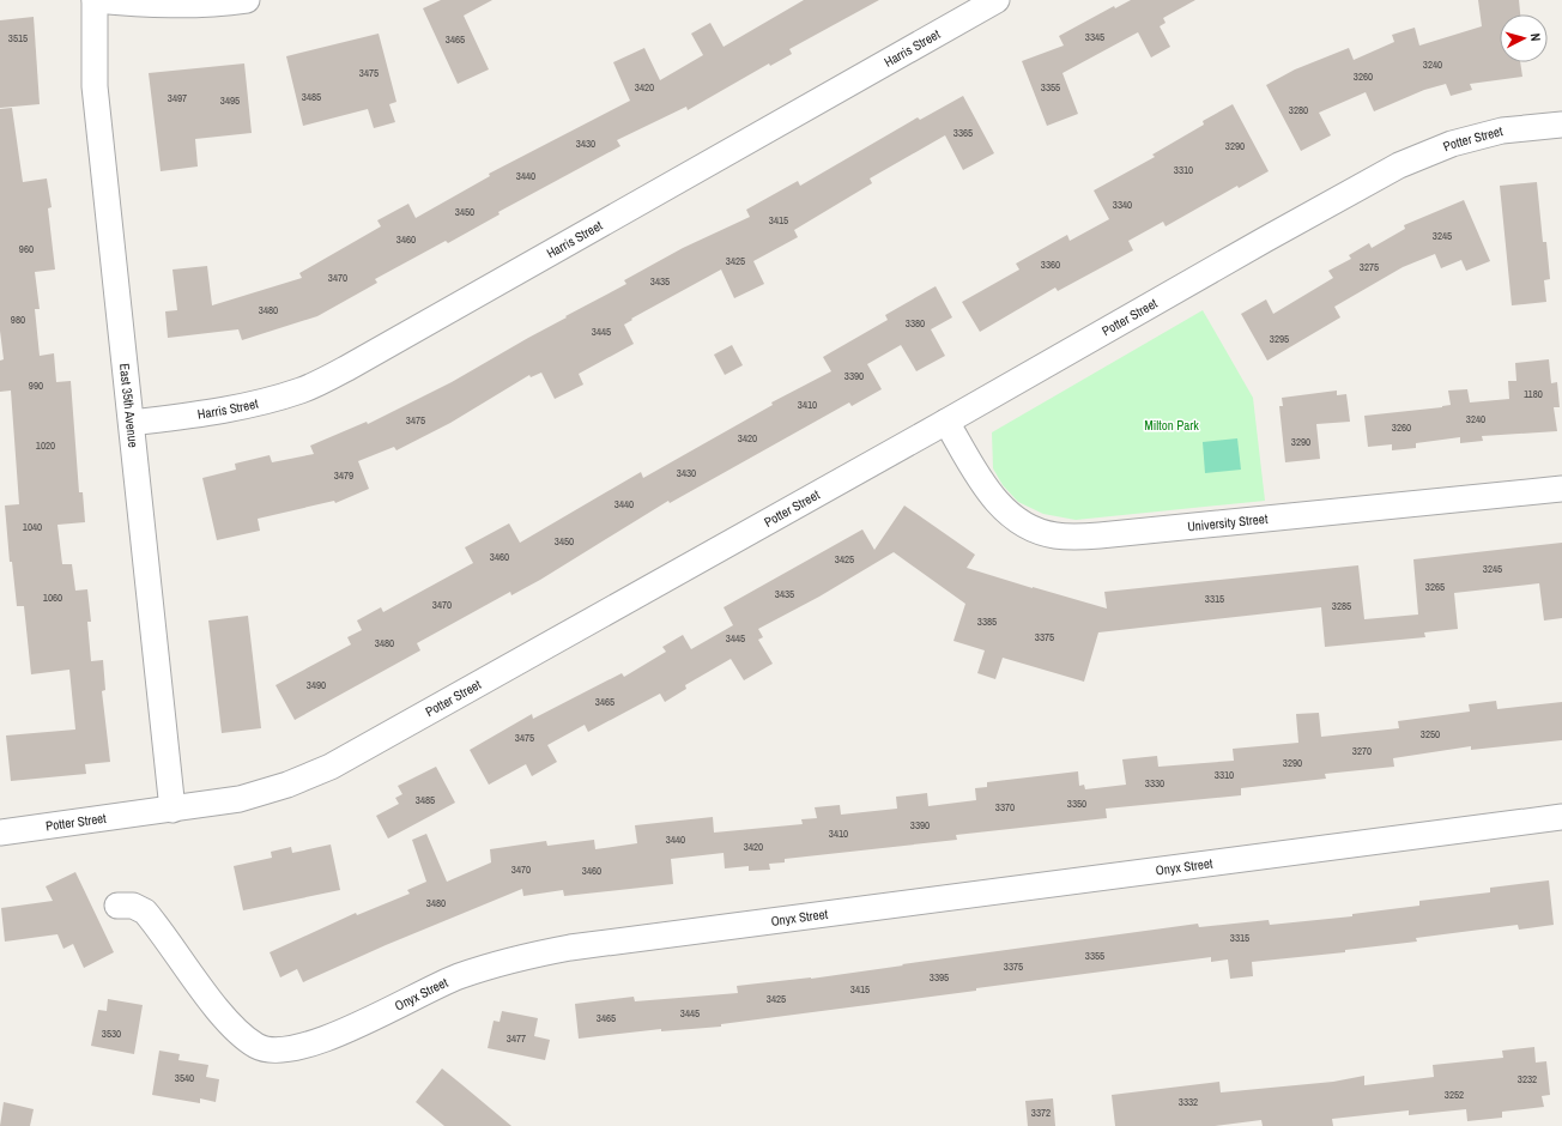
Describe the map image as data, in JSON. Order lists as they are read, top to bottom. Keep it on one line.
{"streets":{"street":["Harris Street","Potter Street","East 35th Avenue","University Street","Onyx Street"]},"crossings":[["Harris Street","East 35th Avenue"],["Potter Street","East 35th Avenue"],["Potter Street","University Street"]],"parks":["Milton Park"],"house_numbers":["3345","3515","3465","3240","3475","3260","3420","3355","3485","3497","3495","3280","3365","3430","3290","3310","3440","3340","3450","3415","3245","3460","960","3425","3360","3275","3470","3435","3480","980","3380","3445","3295","3390","990","1180","3410","3240","3475","3260","3420","3290","1020","3430","3479","3440","1040","3450","3460","3425","3245","3265","3435","1060","3315","3470","3285","3385","3375","3445","3480","3490","3465","3250","3475","3270","3290","3310","3330","3485","3350","3370","3390","3410","3440","3420","3470","3460","3480","3315","3355","3375","3395","3415","3425","3445","3465","3530","3477","3540","3232","3252","3332","3372"],"north":"right"}
